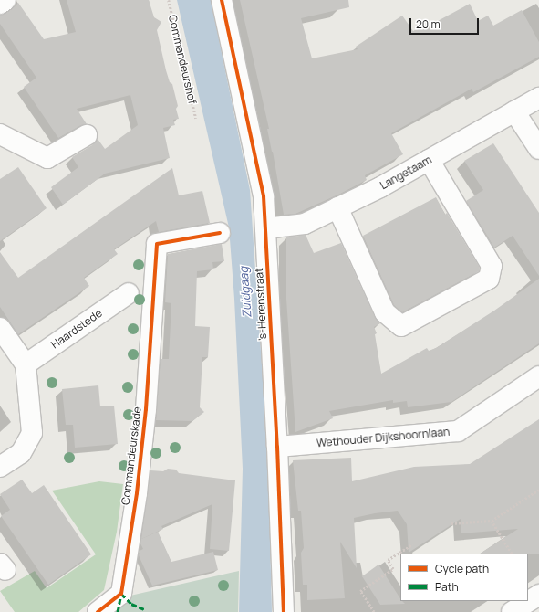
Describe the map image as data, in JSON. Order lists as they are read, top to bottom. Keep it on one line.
{"streets":{"street":["Langetaam","'s-Herenstraat","Haardstede","Wethouder Dijkshoornlaan","Commandeurskade"],"path":["Commandeurshof"]},"crossings":[["Langetaam","'s-Herenstraat"],["'s-Herenstraat","Wethouder Dijkshoornlaan"]],"water":["Zuidgaag"],"legend":["Cycle path","Path"],"scale_bar":"20 m"}
